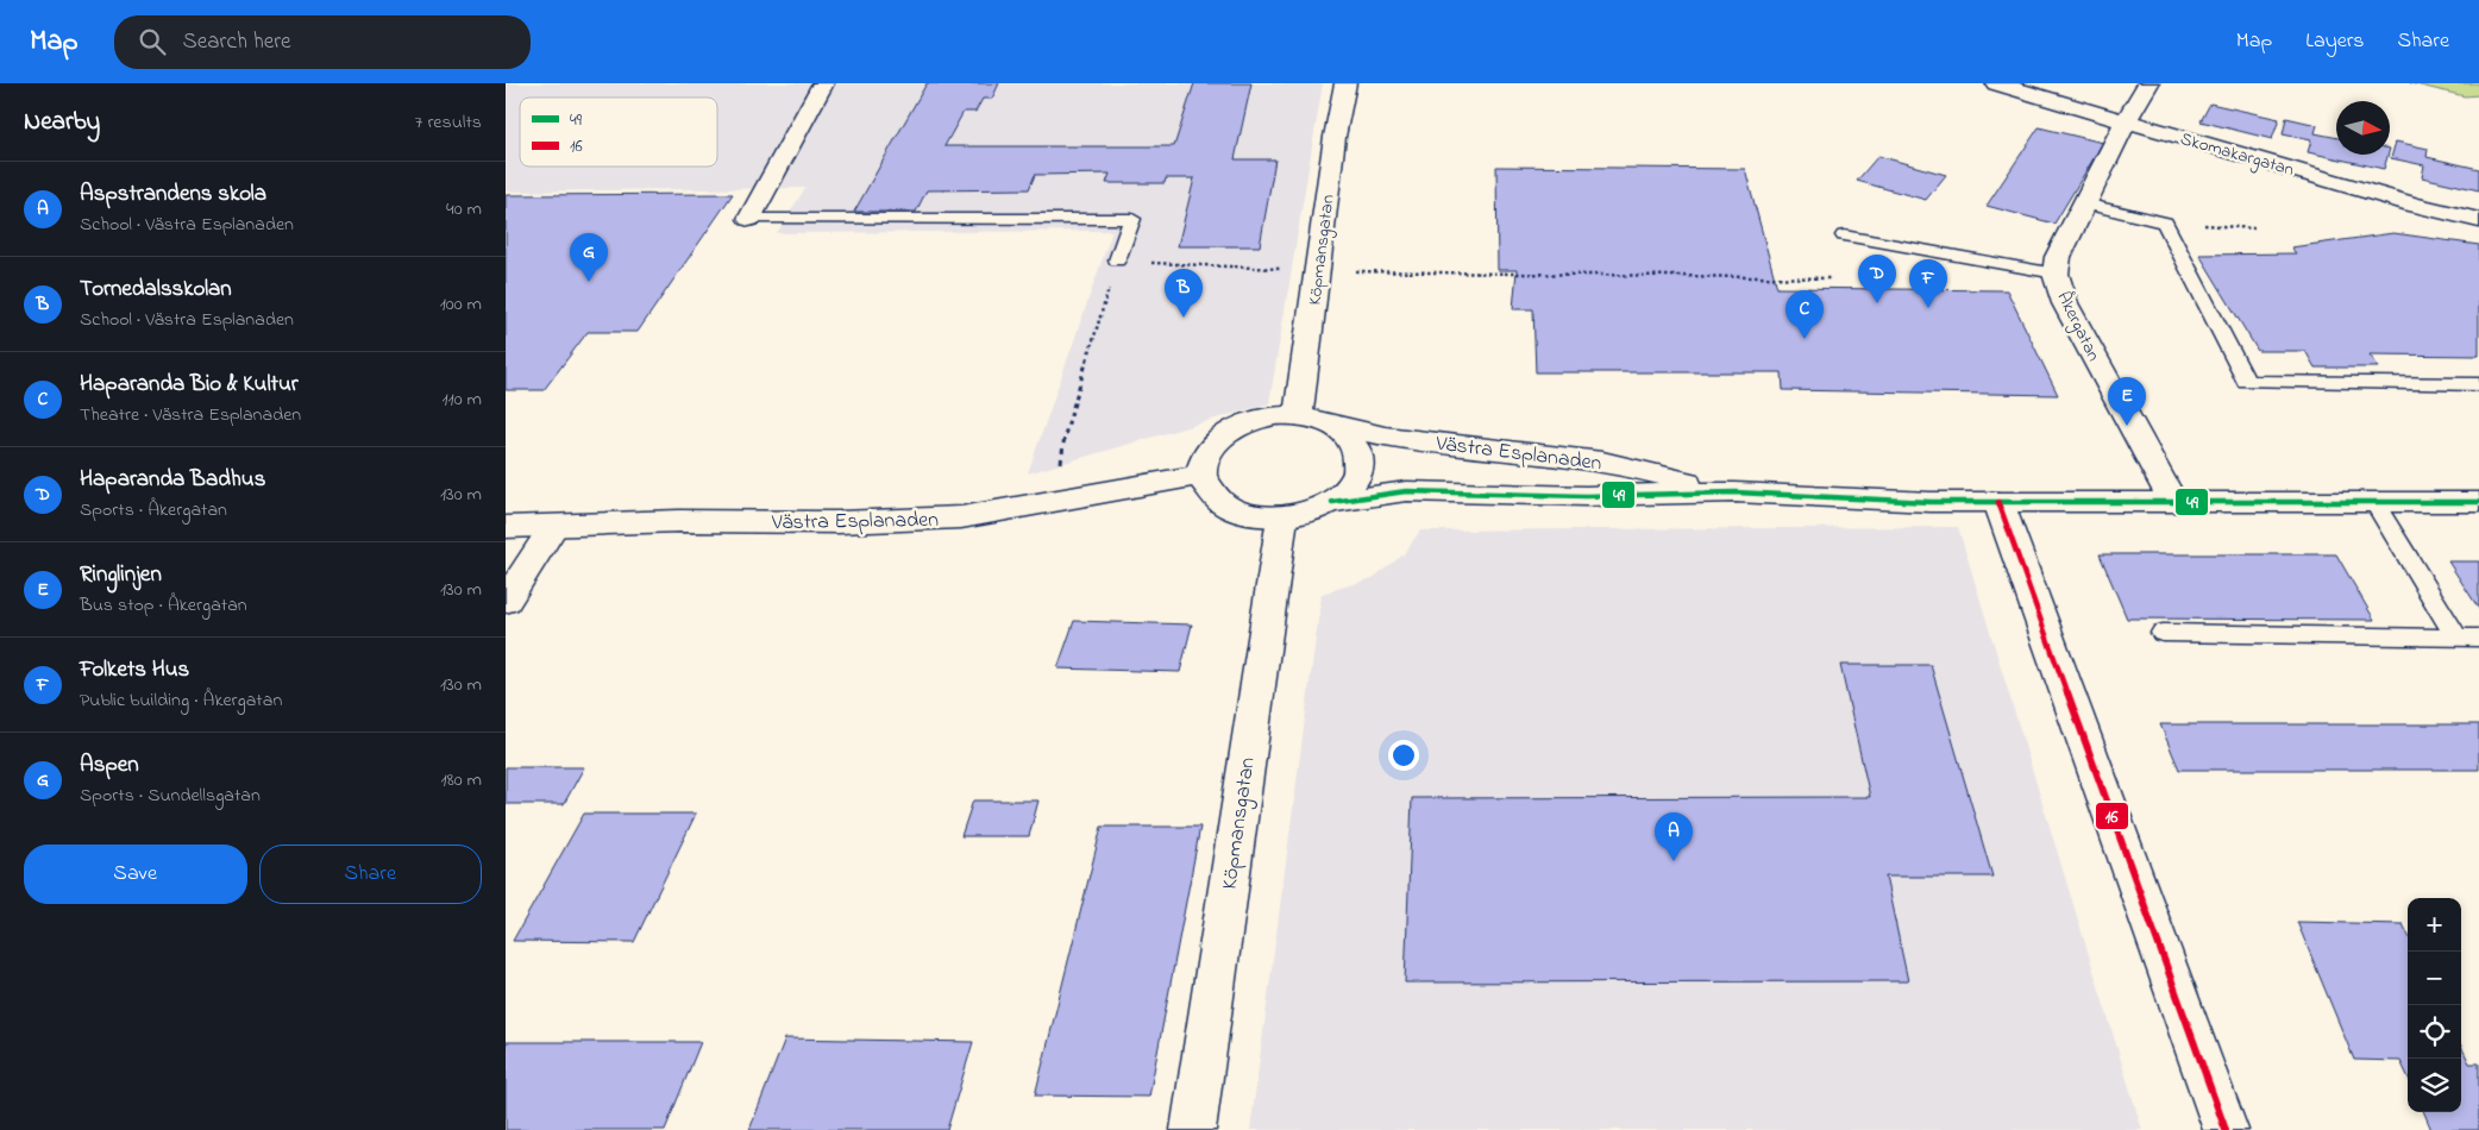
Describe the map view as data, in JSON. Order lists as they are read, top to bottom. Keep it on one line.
{"streets":{"street":["Skomakargatan","Köpmansgatan","Åkergatan","Västra Esplanaden"]},"crossings":[["Skomakargatan","Åkergatan"],["Köpmansgatan","Västra Esplanaden"],["Åkergatan","Västra Esplanaden"]],"lines":["transit line 49","transit line 16"],"legend":["49","16"],"north":"right","page":{"header":"Map","search":"Search here","nav":["Map","Layers","Share"],"heading":["Nearby","7 results"],"list":[{"mark":"A","name":"Aspstrandens skola","note":"School · Västra Esplanaden","value":"40 m"},{"mark":"B","name":"Tornedalsskolan","note":"School · Västra Esplanaden","value":"100 m"},{"mark":"C","name":"Haparanda Bio & Kultur","note":"Theatre · Västra Esplanaden","value":"110 m"},{"mark":"D","name":"Haparanda Badhus","note":"Sports · Åkergatan","value":"130 m"},{"mark":"E","name":"Ringlinjen","note":"Bus stop · Åkergatan","value":"130 m"},{"mark":"F","name":"Folkets Hus","note":"Public building · Åkergatan","value":"130 m"},{"mark":"G","name":"Aspen","note":"Sports · Sundellsgatan","value":"180 m"}],"pins":["G","D","F","B","C","E","A"],"buttons":["Save","Share"],"map_buttons":["+","−"]}}
